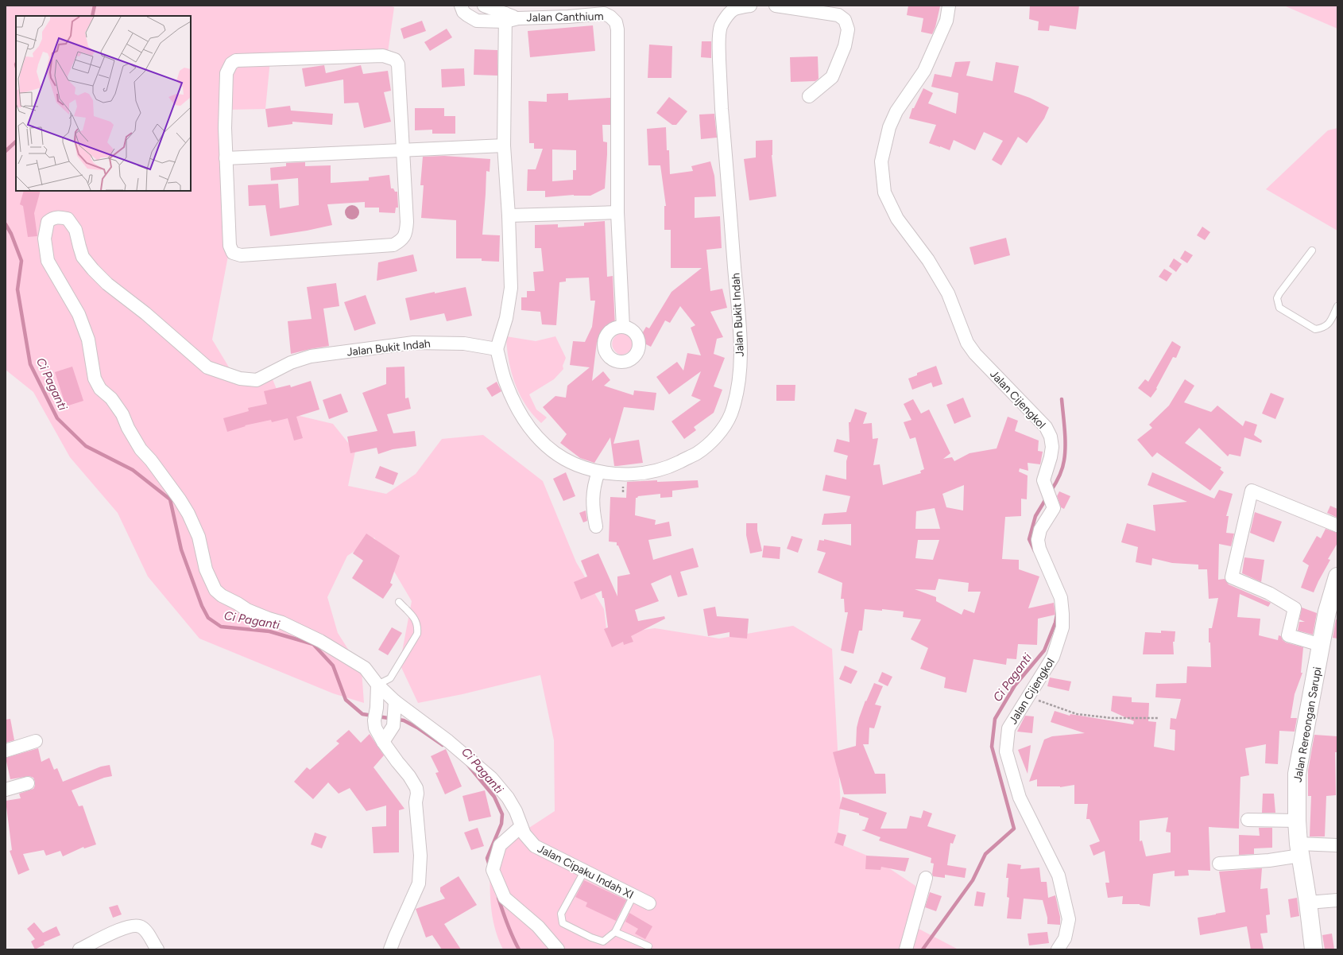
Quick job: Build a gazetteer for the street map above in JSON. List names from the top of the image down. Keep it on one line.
{"streets":{"street":["Jalan Canthium","Jalan Bukit Indah","Jalan Cijengkol","Jalan Rereongan Sarupi","Jalan Cipaku Indah XI"]},"crossings":[["Jalan Bukit Indah","Jalan Cipaku Indah XI"]],"water":["Ci Paganti"]}
